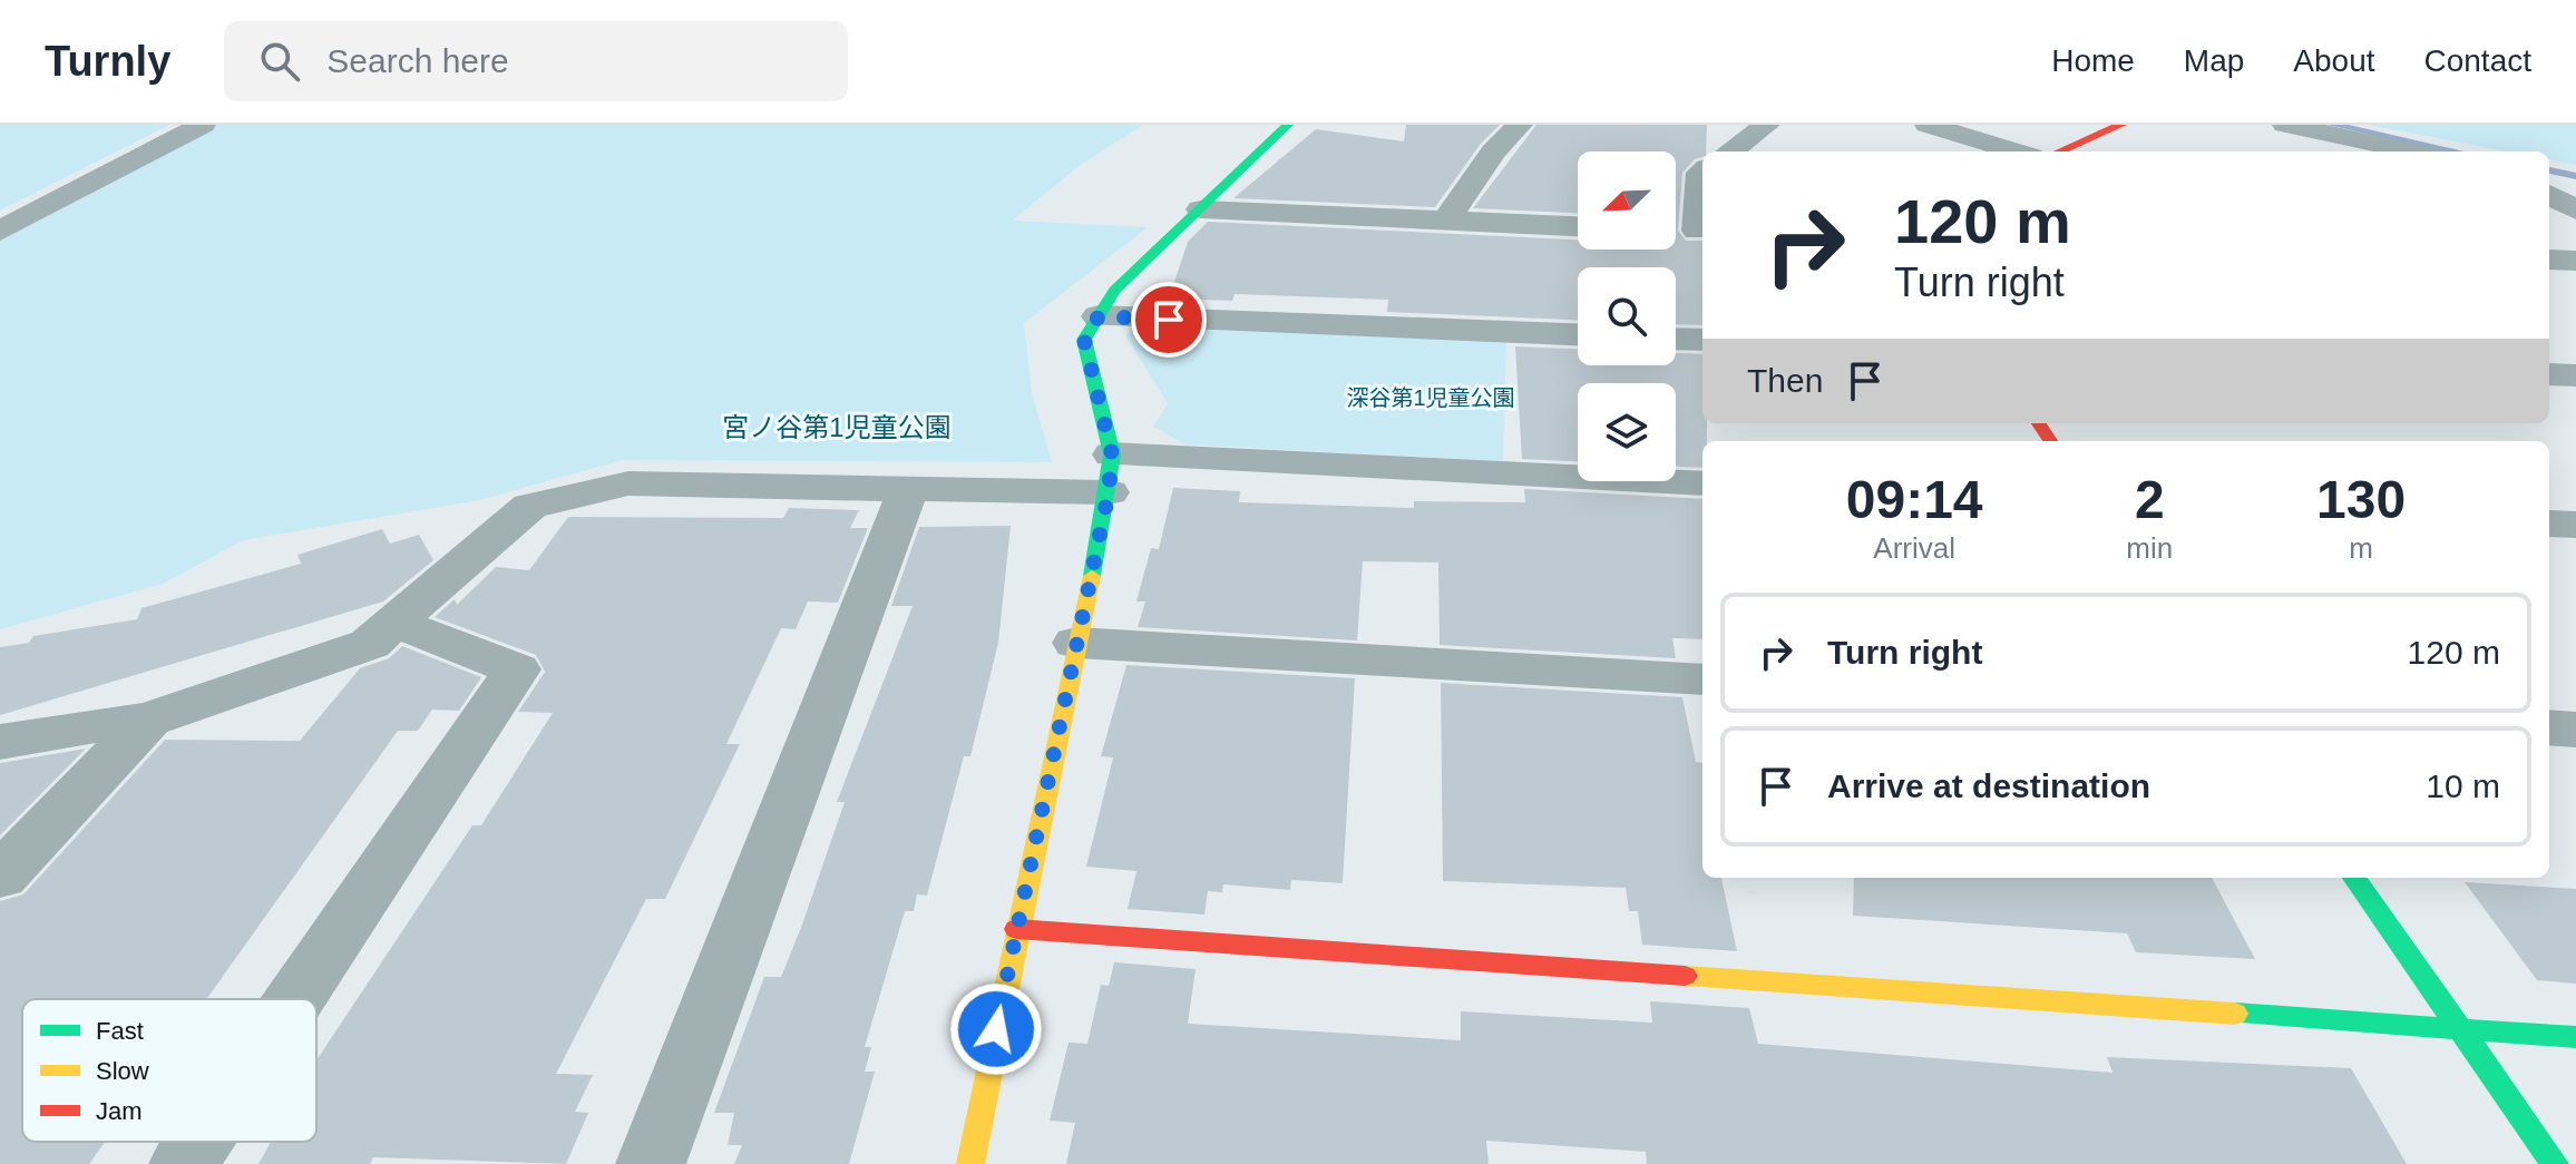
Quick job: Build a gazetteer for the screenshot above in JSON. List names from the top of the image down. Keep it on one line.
{"parks":["深谷第1児童公園","宮ノ谷第1児童公園"],"legend":["Fast","Slow","Jam"],"north":"bottom left","page":{"header":"Turnly","search":"Search here","nav":["Home","Map","About","Contact"],"turn":["120 m","Turn right"],"then":"Then","eta":["09:14","Arrival","2","min","130","m"],"list":[{"name":"Turn right","value":"120 m"},{"name":"Arrive at destination","value":"10 m"}]}}
